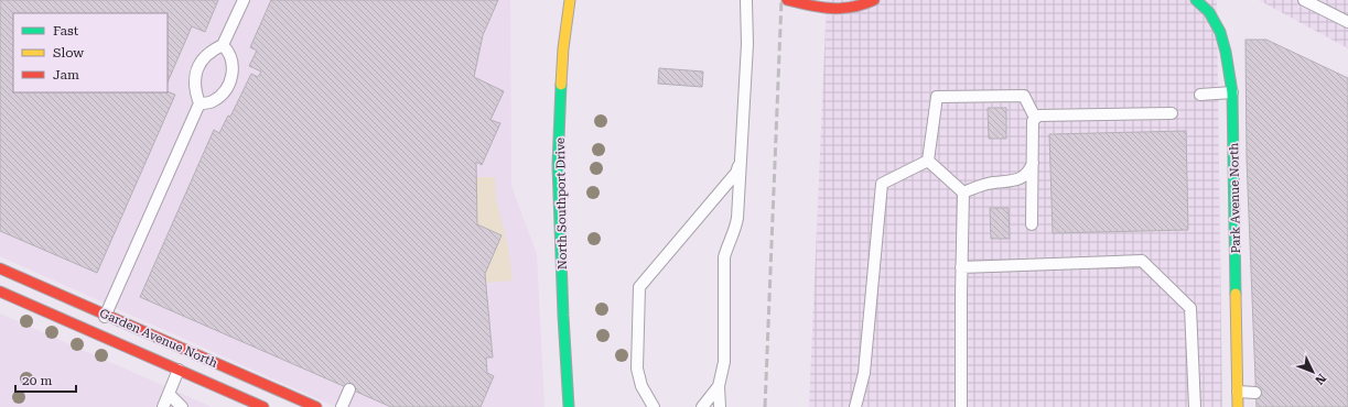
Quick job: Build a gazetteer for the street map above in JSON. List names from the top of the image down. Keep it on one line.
{"streets":{"street":["Park Avenue North","North Southport Drive","Garden Avenue North"]},"legend":["Fast","Slow","Jam"],"scale_bar":"20 m","north":"bottom right"}
